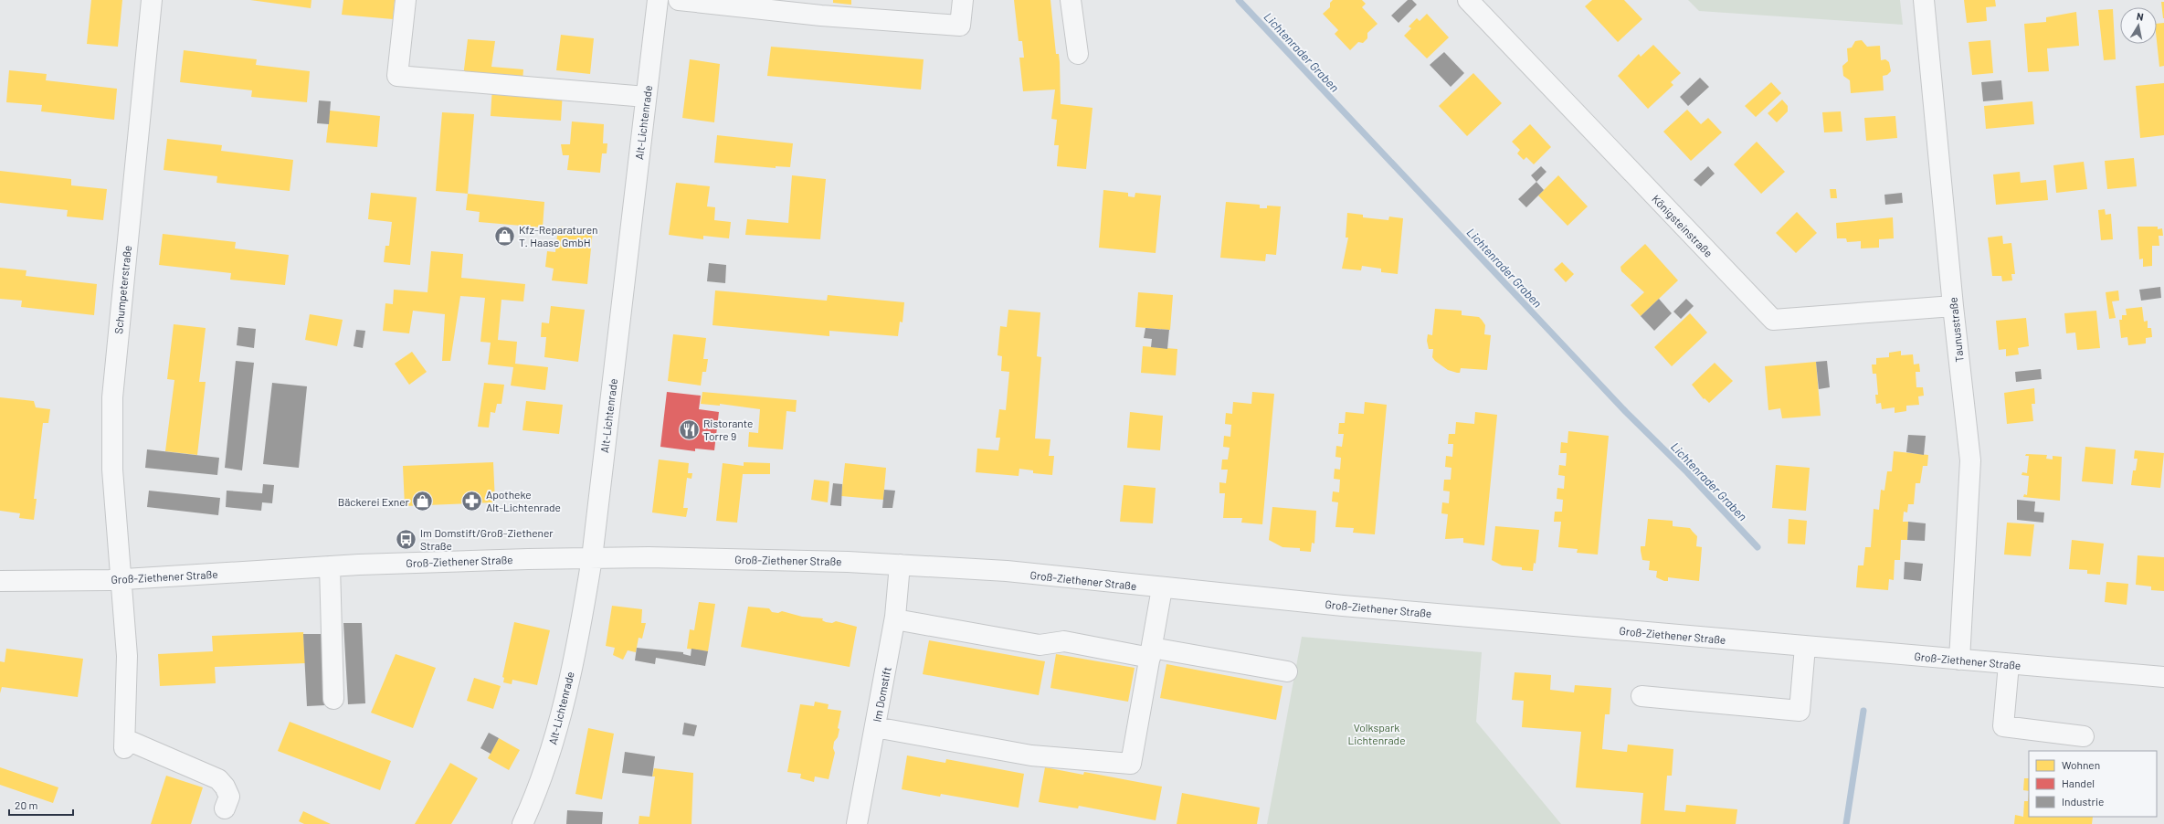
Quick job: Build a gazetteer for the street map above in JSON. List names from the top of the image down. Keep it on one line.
{"streets":{"street":["Alt-Lichtenrade","Königsteinstraße","Schumpeterstraße","Taunusstraße","Groß-Ziethener Straße","Im Domstift"]},"crossings":[["Alt-Lichtenrade","Groß-Ziethener Straße"],["Königsteinstraße","Taunusstraße"],["Schumpeterstraße","Groß-Ziethener Straße"],["Taunusstraße","Groß-Ziethener Straße"],["Groß-Ziethener Straße","Im Domstift"]],"water":["Lichtenrader Graben"],"parks":["Volkspark Lichtenrade"],"places":{"shop":["Kfz-Reparaturen T. Haase GmbH","Bäckerei Exner"],"restaurant":["Ristorante Torre 9"],"pharmacy":["Apotheke Alt-Lichtenrade"],"bus stop":["Im Domstift/Groß-Ziethener Straße"]},"legend":["Wohnen","Handel","Industrie"],"scale_bar":"20 m","north":"top"}
